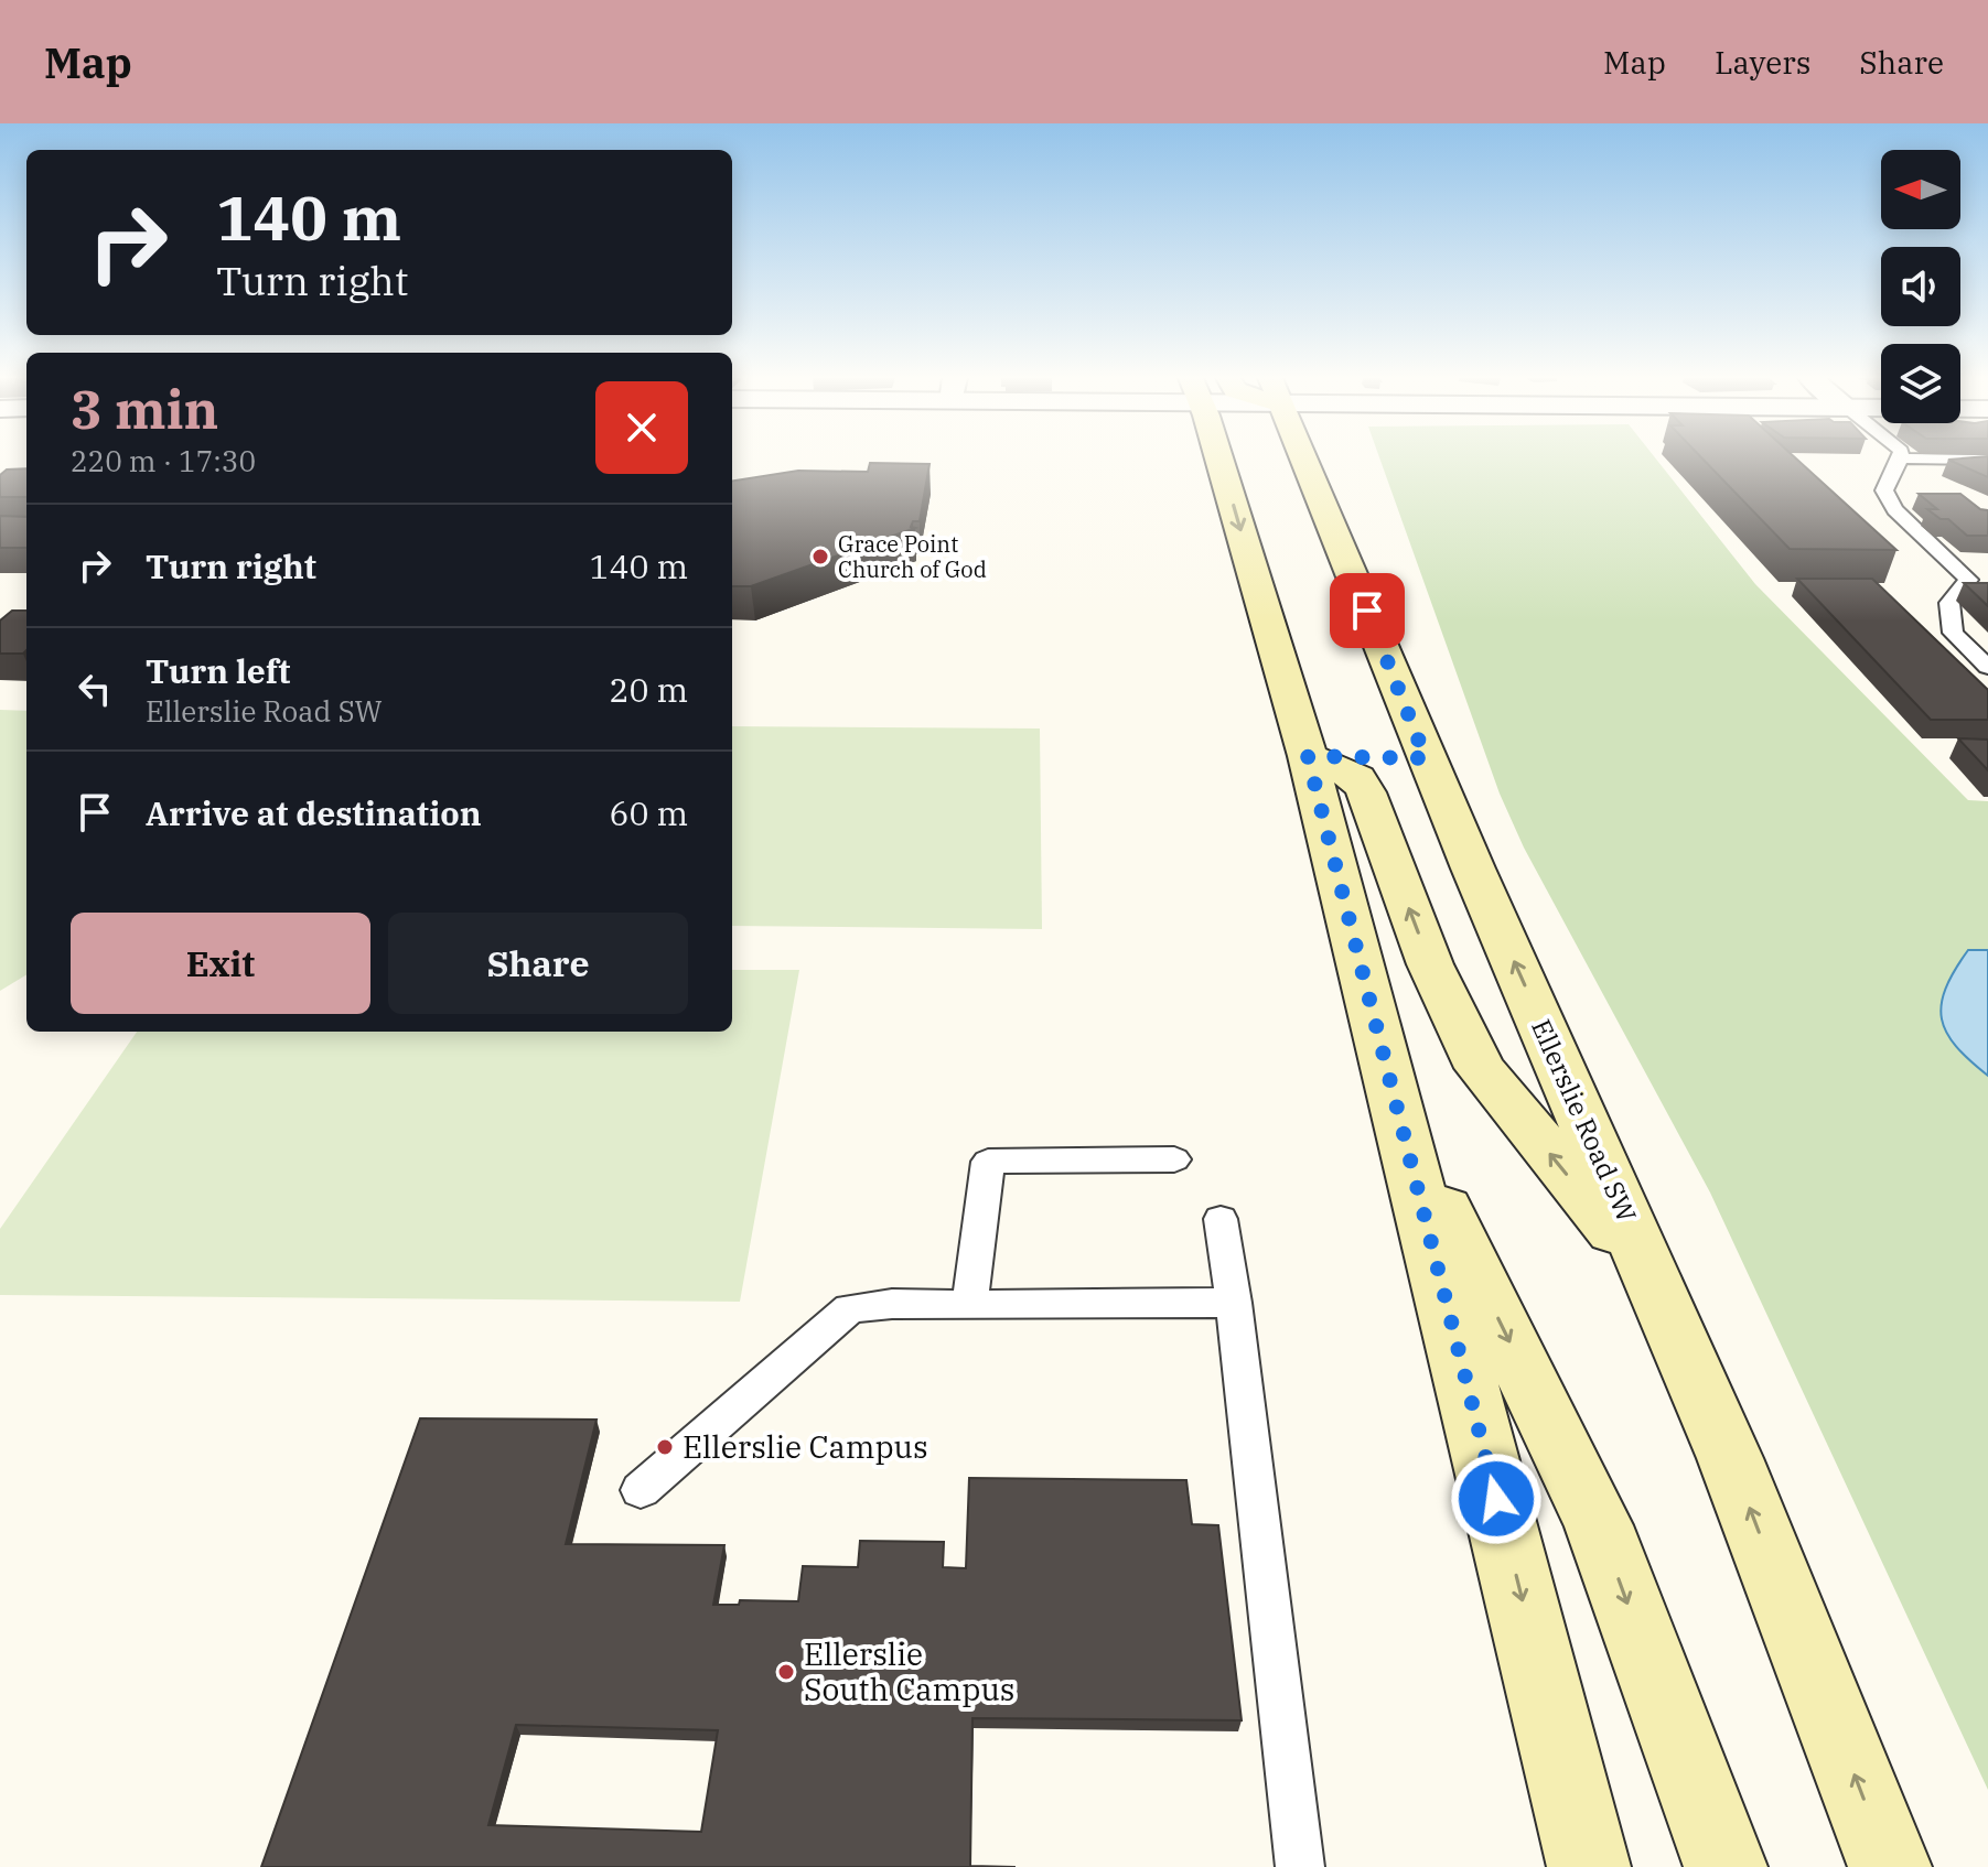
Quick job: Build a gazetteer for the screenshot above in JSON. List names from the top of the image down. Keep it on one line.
{"streets":{"main road":["Ellerslie Road SW"]},"places":["Grace Point Church of God","Ellerslie Campus","Ellerslie South Campus"],"north":"left","page":{"header":"Map","nav":["Map","Layers","Share"],"turn":["140 m","Turn right"],"heading":["3 min","220 m · 17:30"],"list":[{"name":"Turn right","value":"140 m"},{"name":"Turn left","note":"Ellerslie Road SW","value":"20 m"},{"name":"Arrive at destination","value":"60 m"}],"buttons":["Exit","Share"]}}
